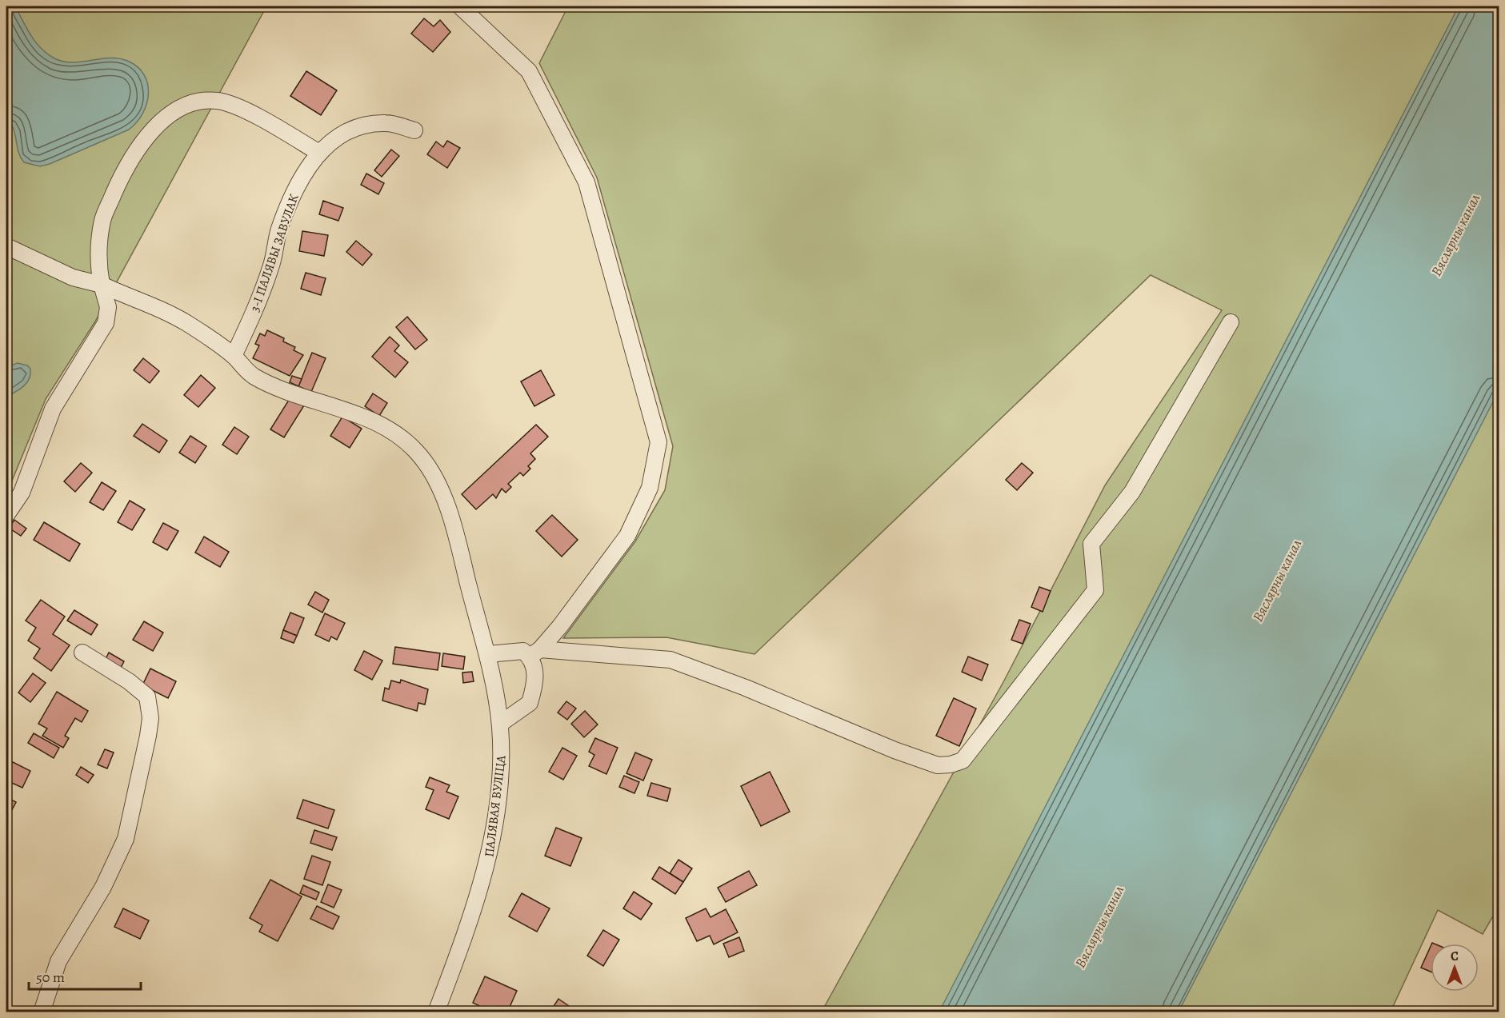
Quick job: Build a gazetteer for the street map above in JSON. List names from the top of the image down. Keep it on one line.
{"streets":{"street":["3-І ПАЛЯВЫ ЗАВУЛАК","ПАЛЯВАЯ ВУЛІЦА"]},"crossings":[["3-І ПАЛЯВЫ ЗАВУЛАК","ПАЛЯВАЯ ВУЛІЦА"]],"water":["Вяслярны канал"],"scale_bar":"50 m","north":"top"}
